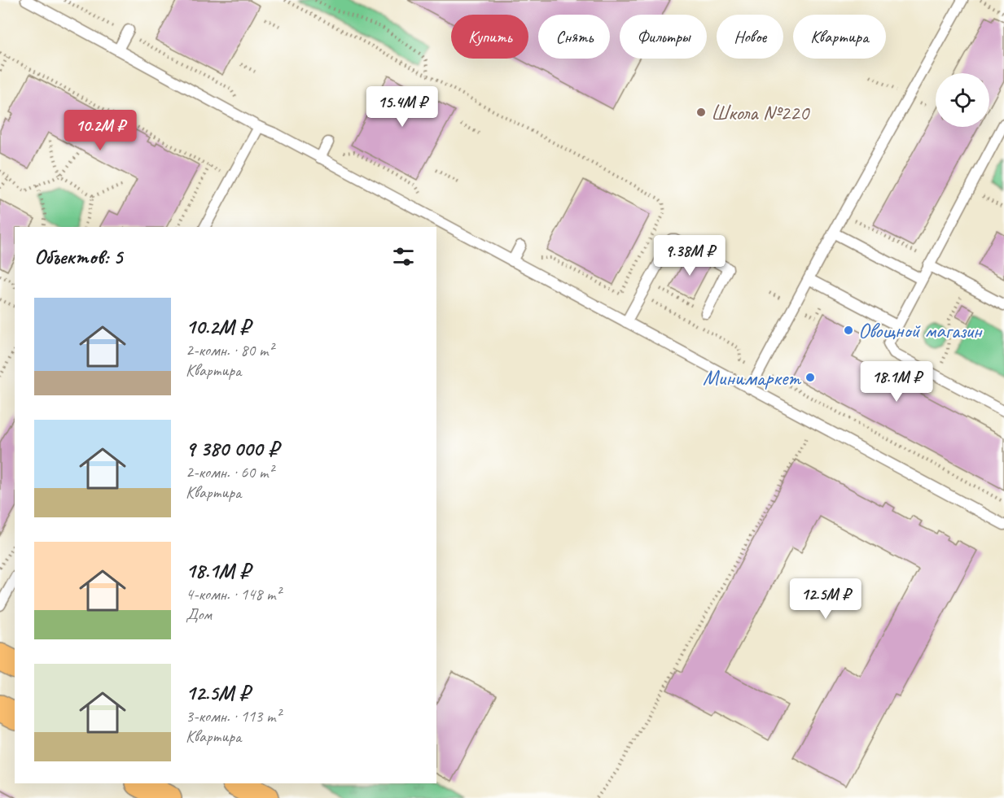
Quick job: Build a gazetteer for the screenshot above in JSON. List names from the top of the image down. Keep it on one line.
{"places":["Школа №220","Овощной магазин","Минимаркет"],"page":{"chip":["Купить","Снять","Фильтры","Новое","Квартира"],"price":["15.4M ₽","10.2M ₽","9.38M ₽","18.1M ₽","12.5M ₽"],"heading":"Объектов: 5","list":[{"name":"10.2M ₽","note":"2-комн. · 80 m² · Квартира"},{"name":"9 380 000 ₽","note":"2-комн. · 60 m² · Квартира"},{"name":"18.1M ₽","note":"4-комн. · 148 m² · Дом"},{"name":"12.5M ₽","note":"3-комн. · 113 m² · Квартира"}]}}
